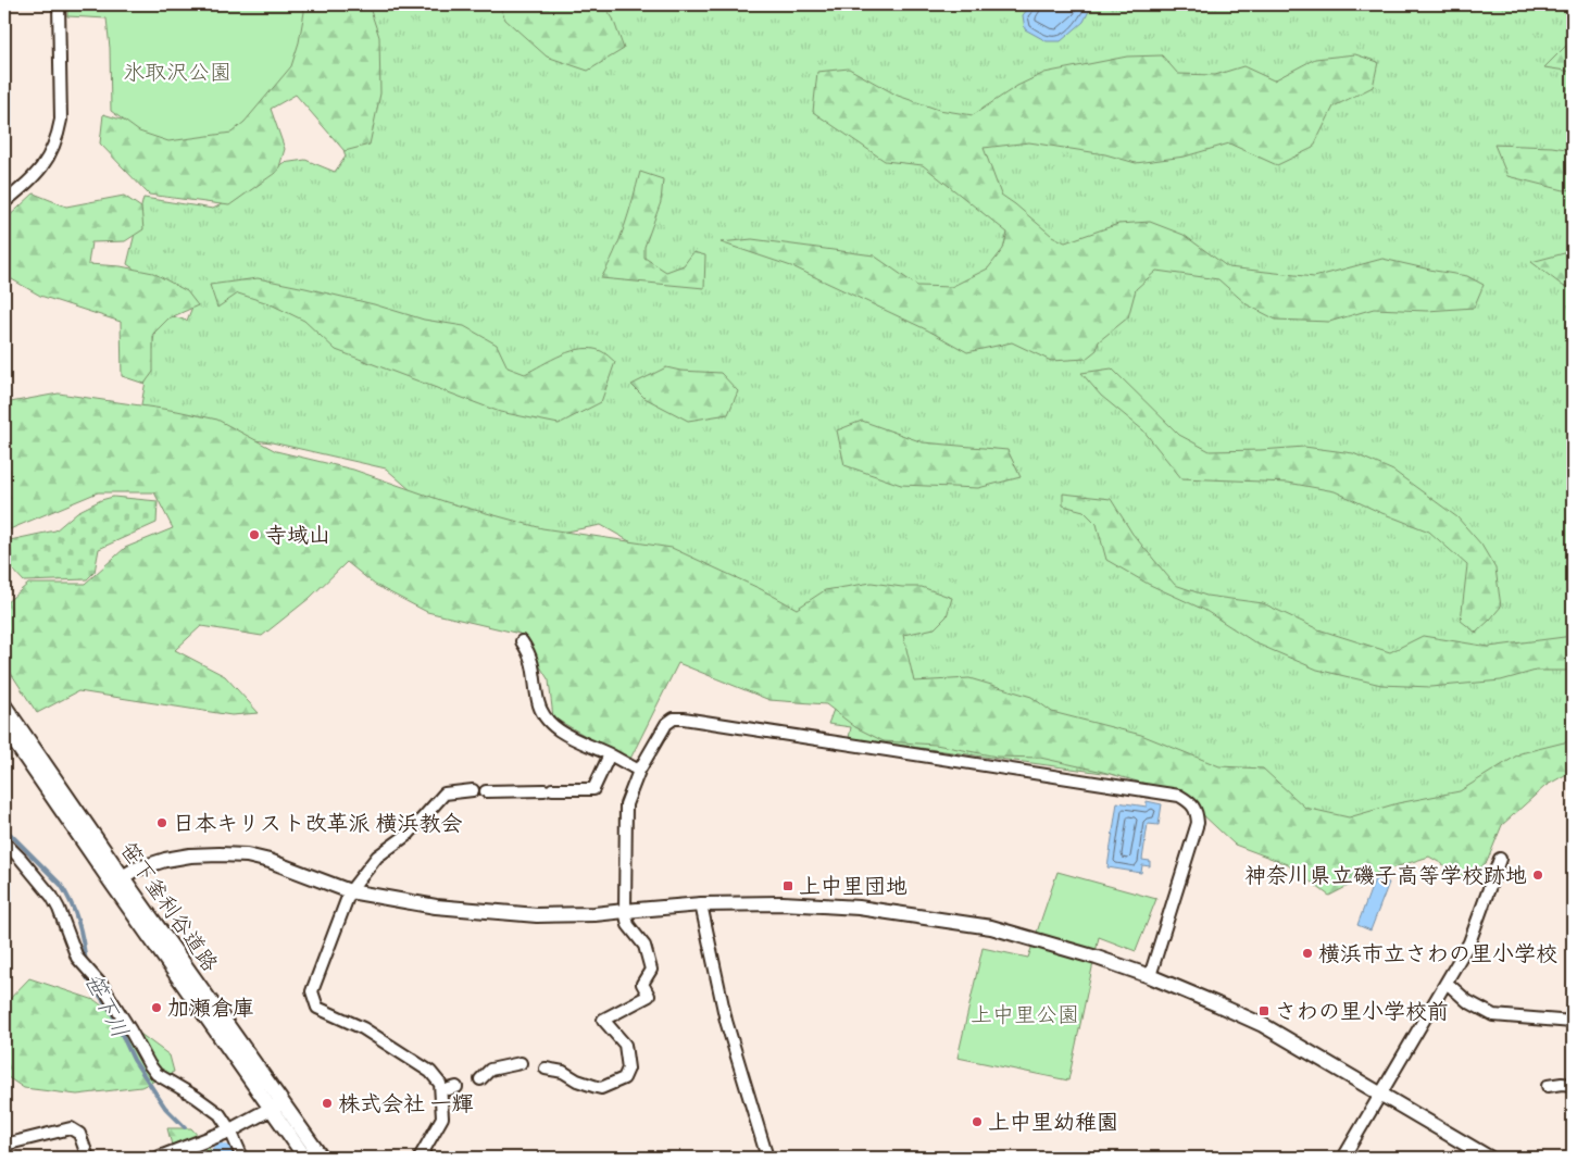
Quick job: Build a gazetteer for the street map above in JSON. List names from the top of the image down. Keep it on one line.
{"streets":{"street":["笹下釜利谷道路"]},"water":["笹下川"],"parks":["氷取沢公園","上中里公園"],"places":{"other":["寺域山","日本キリスト改革派 横浜教会","神奈川県立磯子高等学校跡地","横浜市立さわの里小学校","加瀬倉庫","株式会社 一輝","上中里幼稚園"],"transit":["上中里団地","さわの里小学校前"]}}
